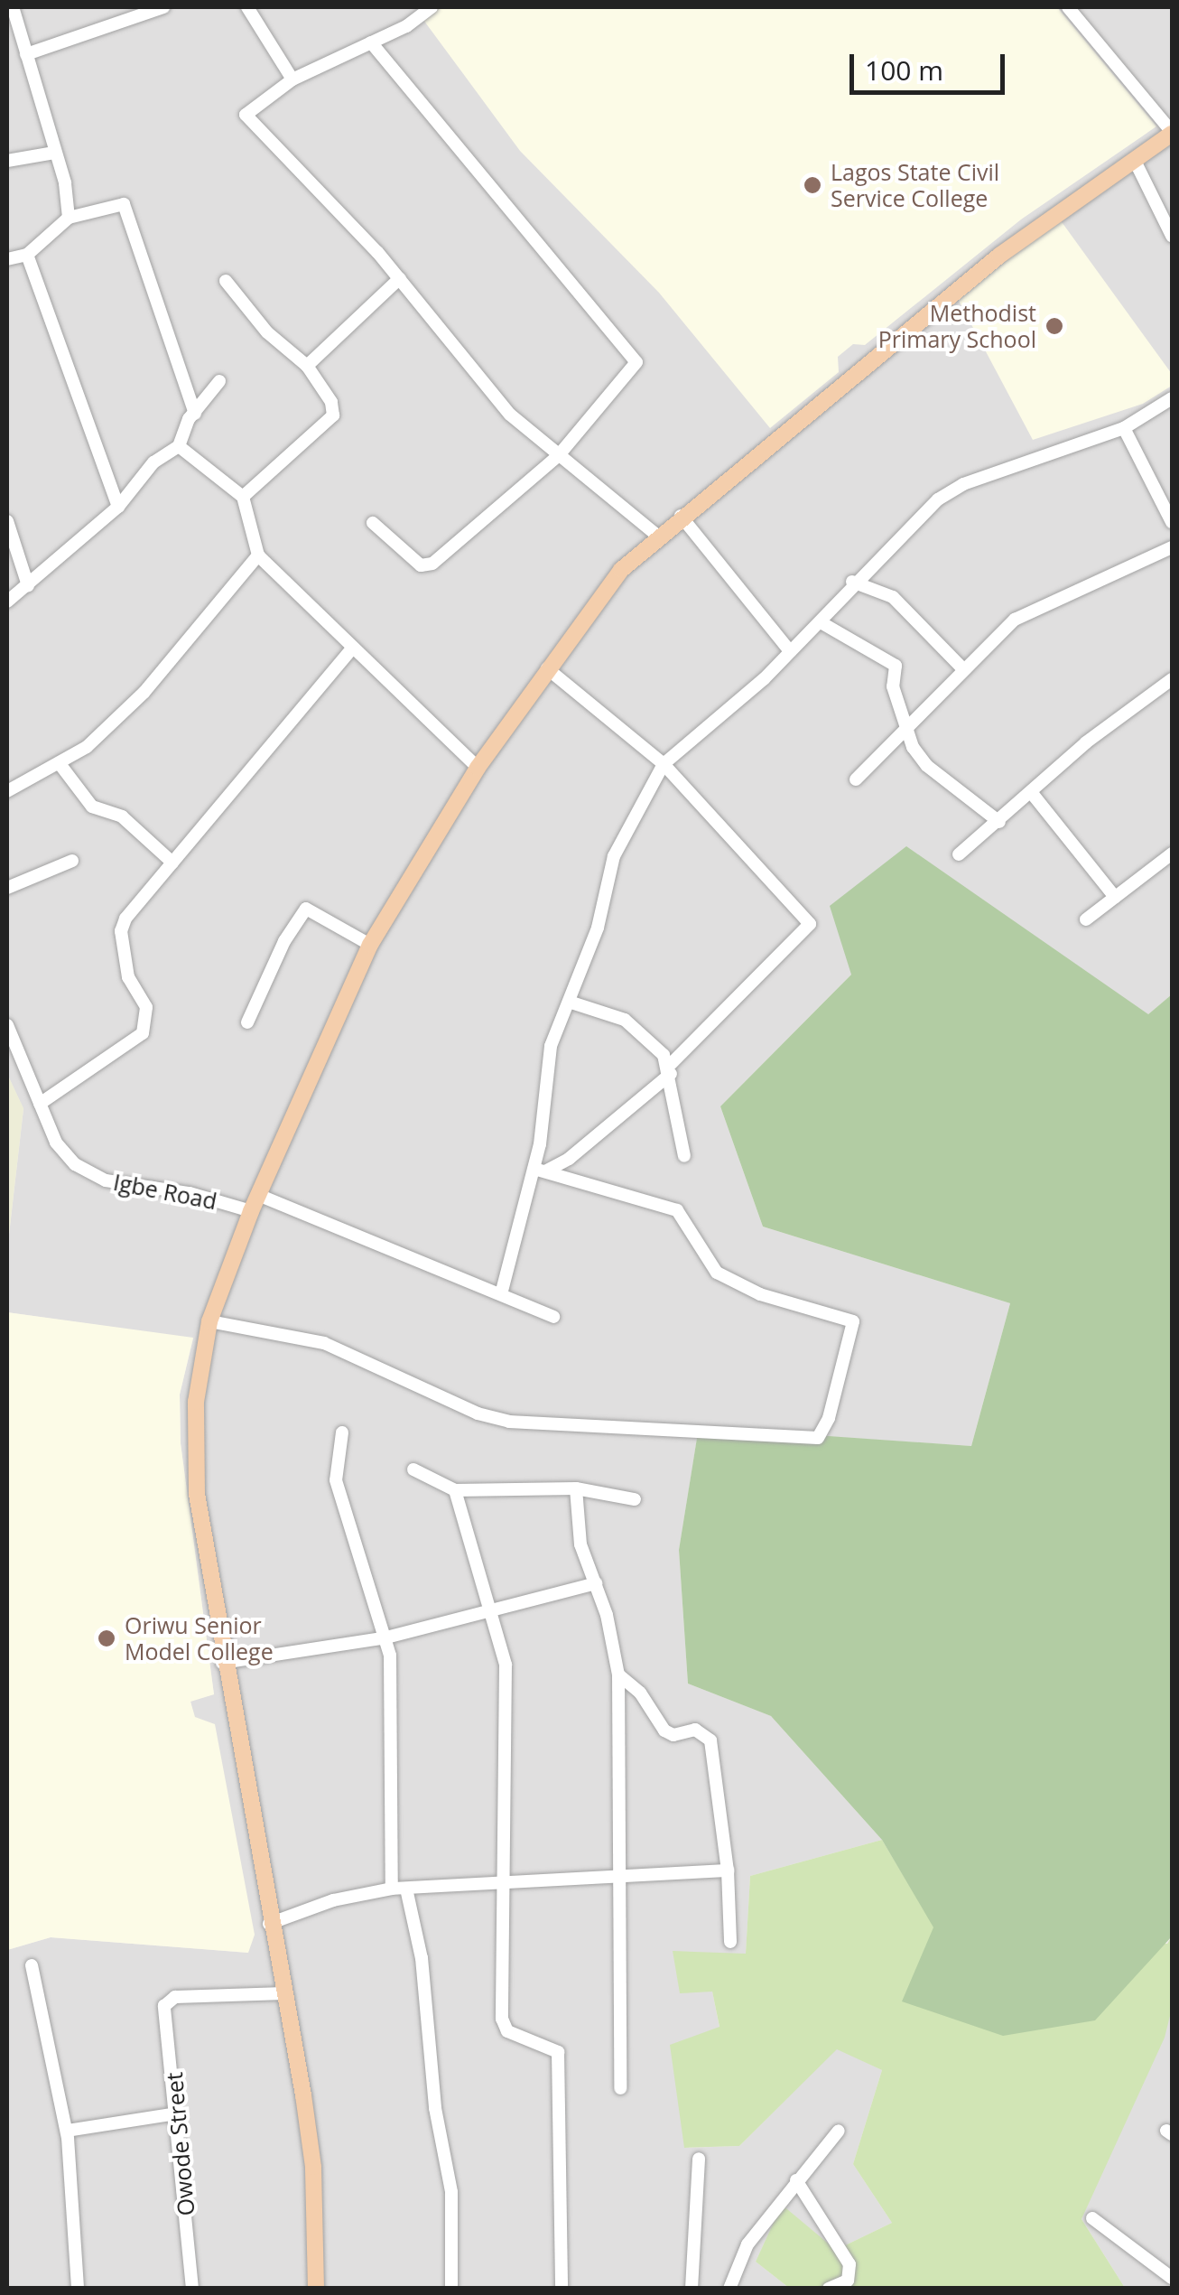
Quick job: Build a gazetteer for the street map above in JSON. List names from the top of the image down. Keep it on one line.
{"streets":{"street":["Igbe Road","Owode Street"]},"places":["Lagos State Civil Service College","Methodist Primary School","Oriwu Senior Model College"],"scale_bar":"100 m"}
